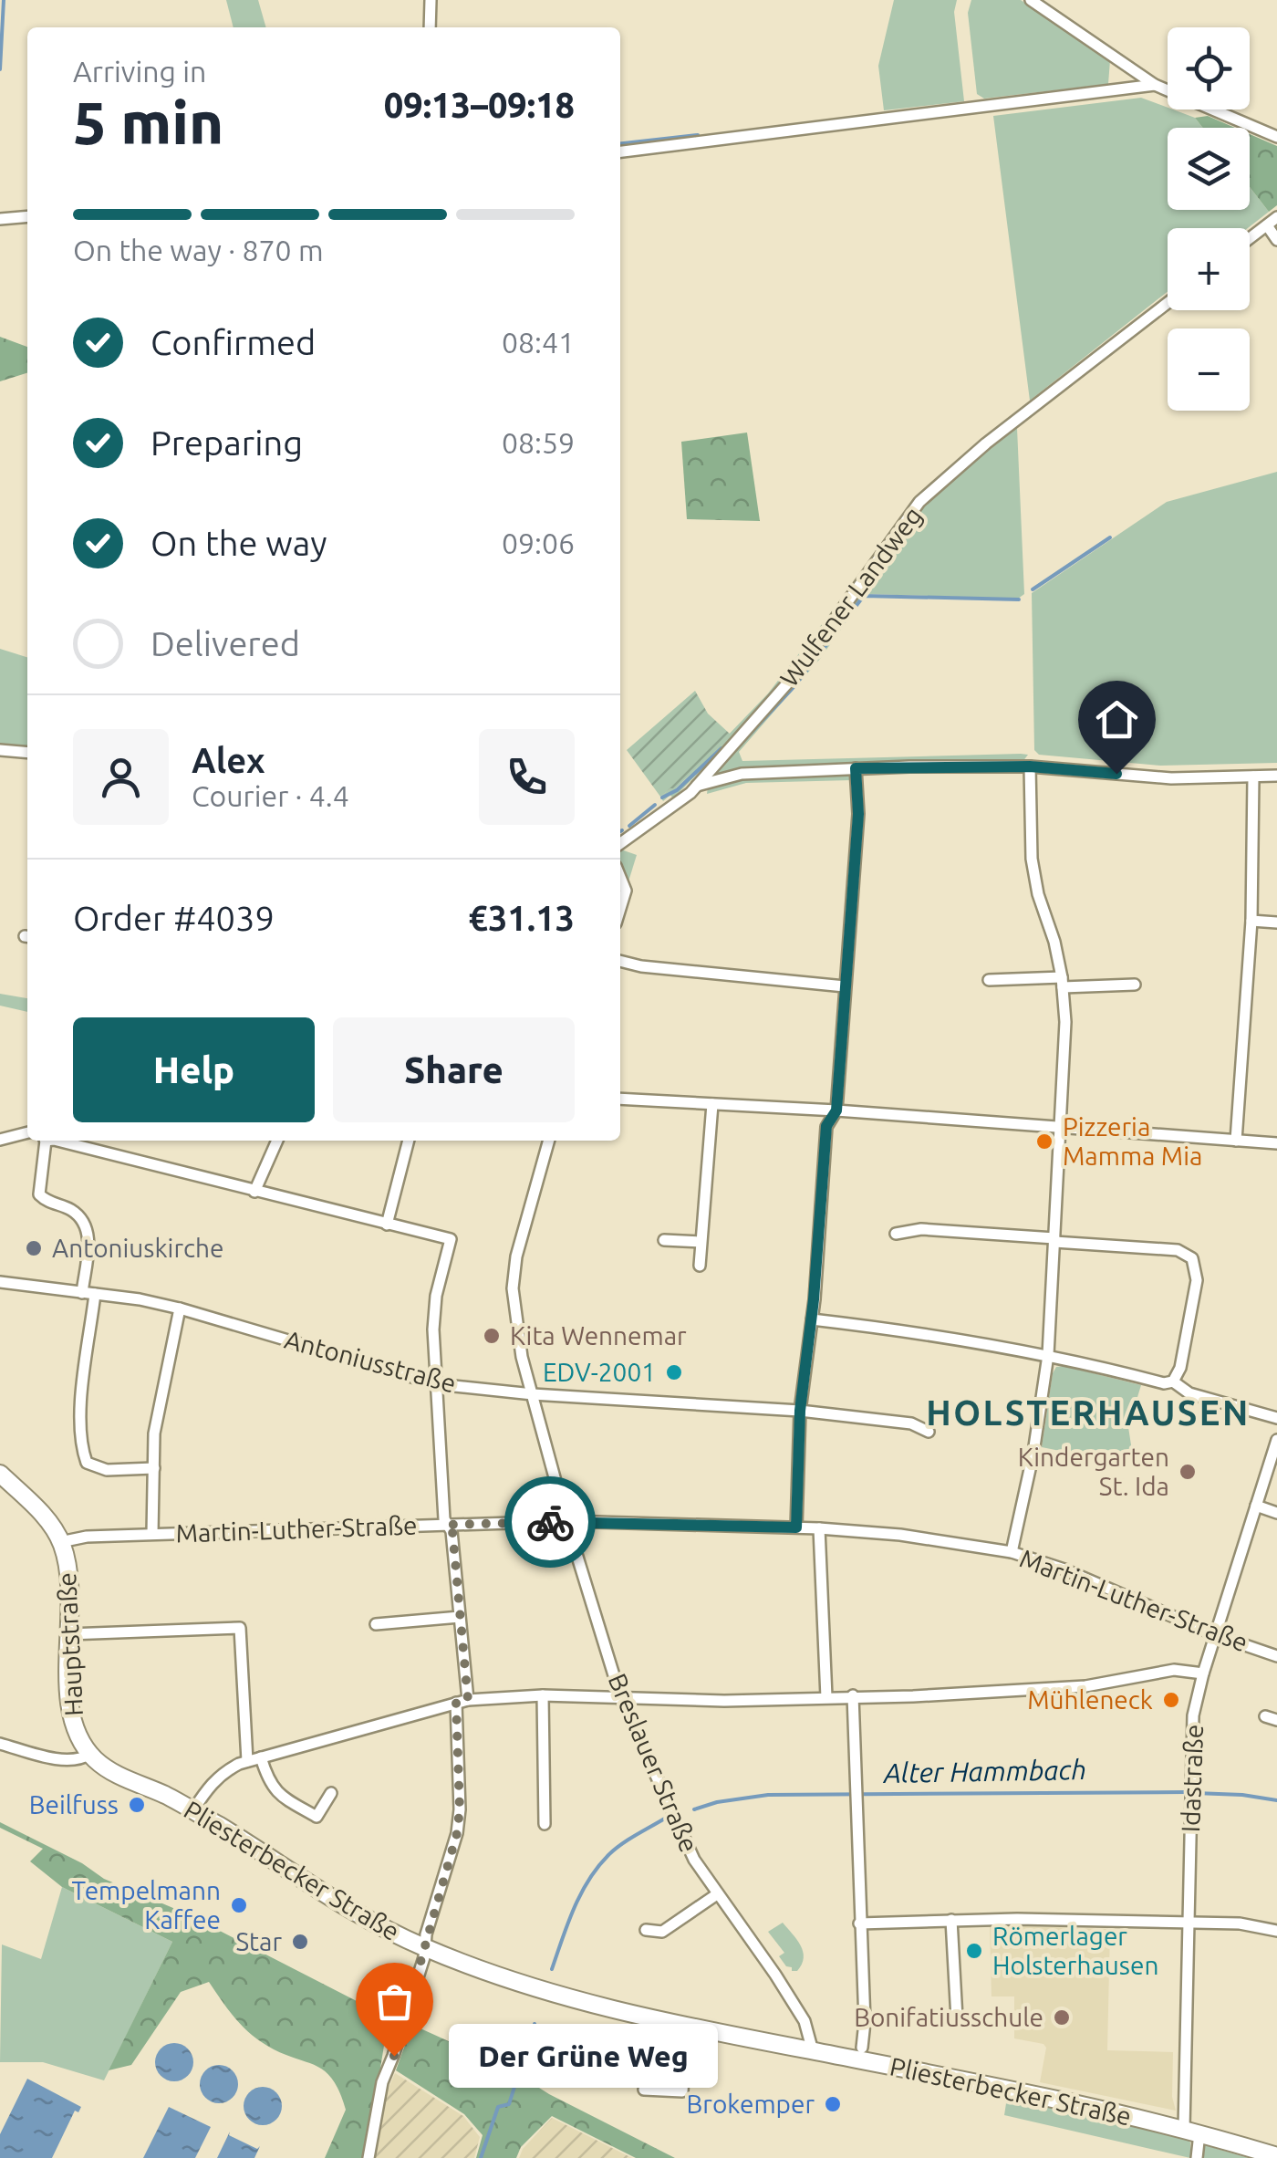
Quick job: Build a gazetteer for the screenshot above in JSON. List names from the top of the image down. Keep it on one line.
{"streets":{"main road":["Hauptstraße","Pliesterbecker Straße"],"street":["Wulfener Landweg","Antoniusstraße","Martin-Luther-Straße","Breslauer Straße","Idastraße"]},"crossings":[["Antoniusstraße","Breslauer Straße"],["Martin-Luther-Straße","Hauptstraße"],["Martin-Luther-Straße","Breslauer Straße"],["Martin-Luther-Straße","Idastraße"],["Hauptstraße","Pliesterbecker Straße"],["Breslauer Straße","Pliesterbecker Straße"],["Idastraße","Pliesterbecker Straße"]],"districts":["HOLSTERHAUSEN"],"water":["Alter Hammbach"],"places":["Pizzeria Mamma Mia","Antoniuskirche","Kita Wennemar","EDV-2001","Kindergarten St. Ida","Mühleneck","Beilfuss","Tempelmann Kaffee","Star","Römerlager Holsterhausen","Bonifatiusschule","Der Grüne Weg","Brokemper"],"page":{"map_buttons":["+","−"],"heading":["5 min","Arriving in","09:13–09:18"],"panel":["Alex","Courier · 4.4","Order #4039","€31.13"],"bar":"On the way · 870 m","list":[["Confirmed","08:41"],["Preparing","08:59"],["On the way","09:06"],"Delivered"],"buttons":["Help","Share"],"bubble":"Der Grüne Weg"}}
